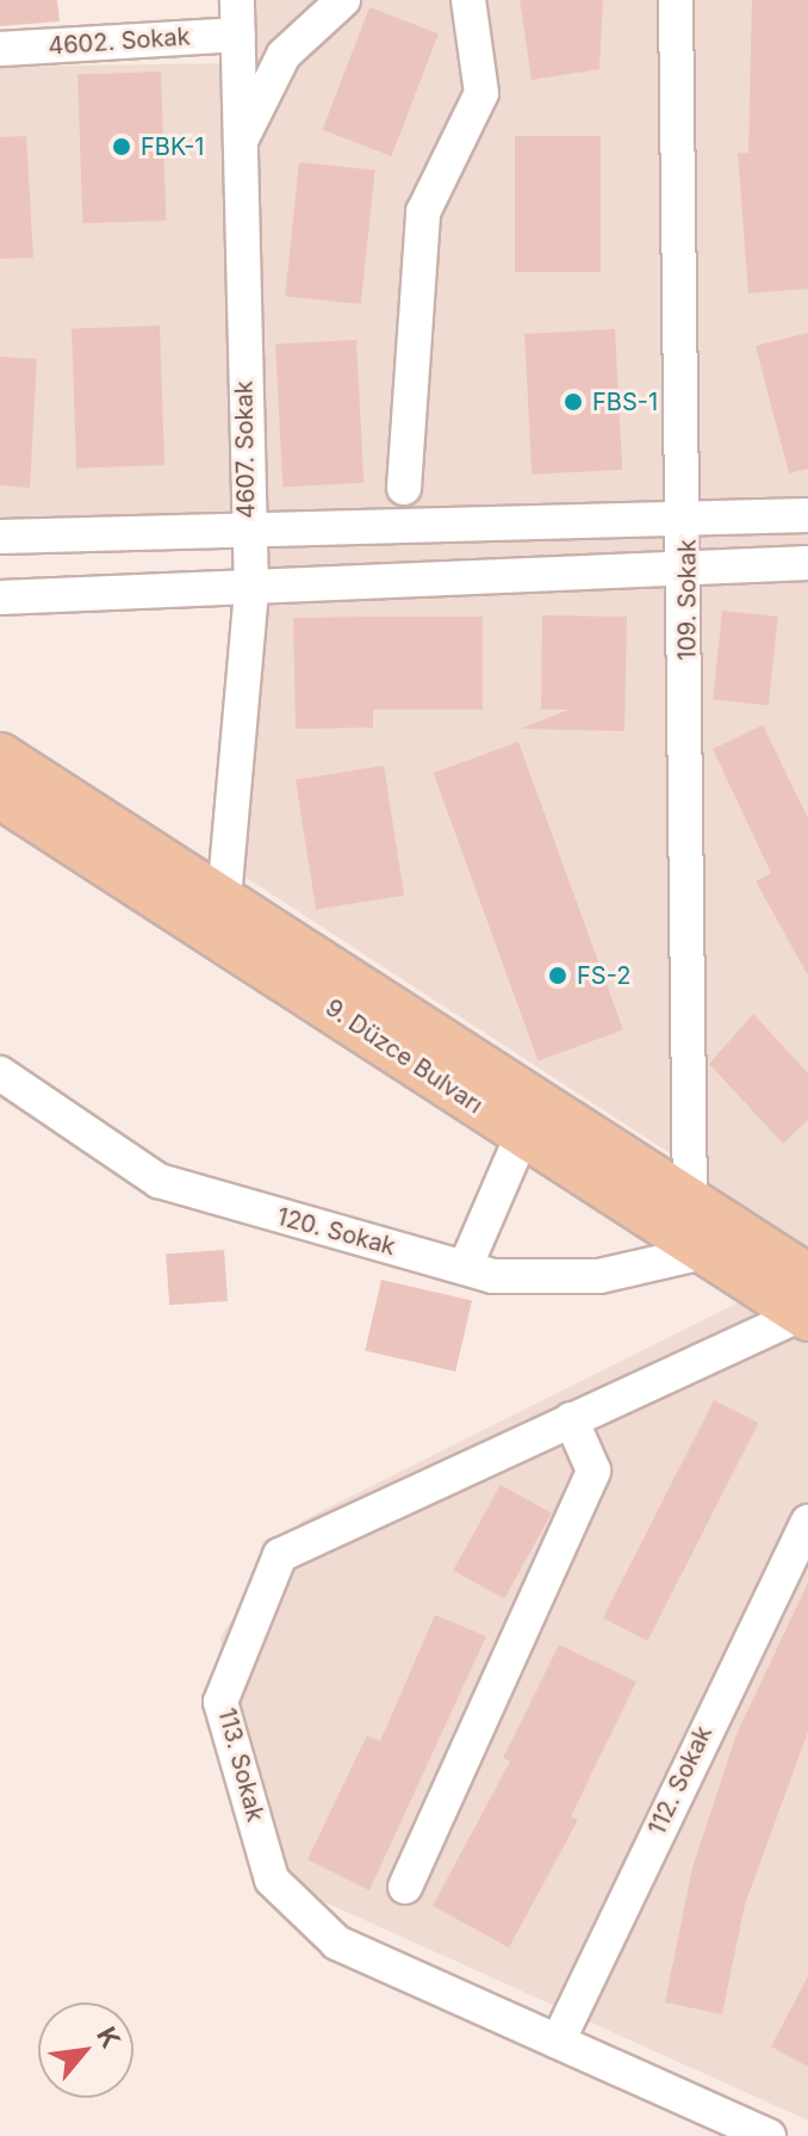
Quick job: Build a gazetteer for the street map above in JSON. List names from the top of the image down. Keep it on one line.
{"streets":{"main road":["9. Düzce Bulvarı"],"street":["4602. Sokak","4607. Sokak","109. Sokak","120. Sokak","113. Sokak","112. Sokak"]},"crossings":[["4602. Sokak","4607. Sokak"],["4607. Sokak","9. Düzce Bulvarı"],["109. Sokak","9. Düzce Bulvarı"],["9. Düzce Bulvarı","120. Sokak"],["9. Düzce Bulvarı","113. Sokak"],["113. Sokak","112. Sokak"]],"places":["FBK-1","FBS-1","FS-2"],"north":"top right"}
